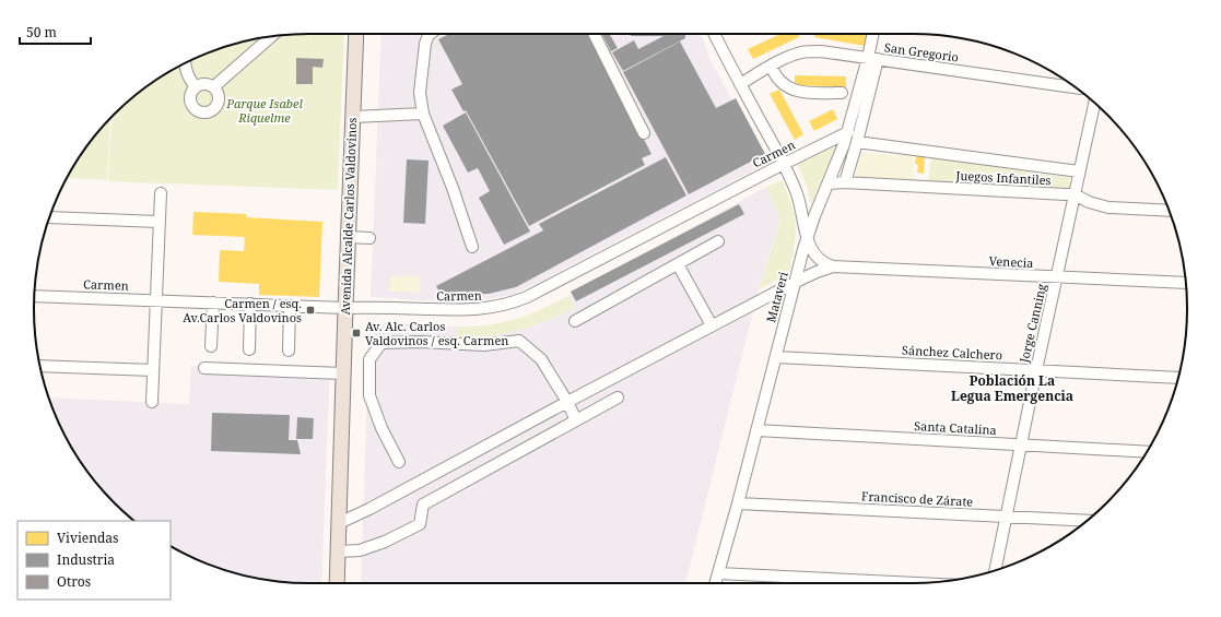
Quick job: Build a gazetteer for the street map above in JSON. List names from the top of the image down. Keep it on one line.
{"streets":{"main road":["Avenida Alcalde Carlos Valdovinos"],"street":["San Gregorio","Carmen","Juegos Infantiles","Venecia","Mataveri","Jorge Canning","Sánchez Calchero","Santa Catalina","Francisco de Zárate"]},"crossings":[["San Gregorio","Mataveri"],["Carmen","Avenida Alcalde Carlos Valdovinos"],["Carmen","Mataveri"],["Juegos Infantiles","Jorge Canning"],["Avenida Alcalde Carlos Valdovinos","Venecia"],["Venecia","Mataveri"],["Venecia","Jorge Canning"],["Mataveri","Sánchez Calchero"],["Mataveri","Santa Catalina"],["Mataveri","Francisco de Zárate"],["Jorge Canning","Sánchez Calchero"],["Jorge Canning","Santa Catalina"],["Jorge Canning","Francisco de Zárate"]],"districts":["Población La Legua Emergencia"],"parks":["Parque Isabel Riquelme"],"places":{"transit":["Carmen / esq. Av.Carlos Valdovinos","Av. Alc. Carlos Valdovinos / esq. Carmen"]},"legend":["Viviendas","Industria","Otros"],"scale_bar":"50 m"}
